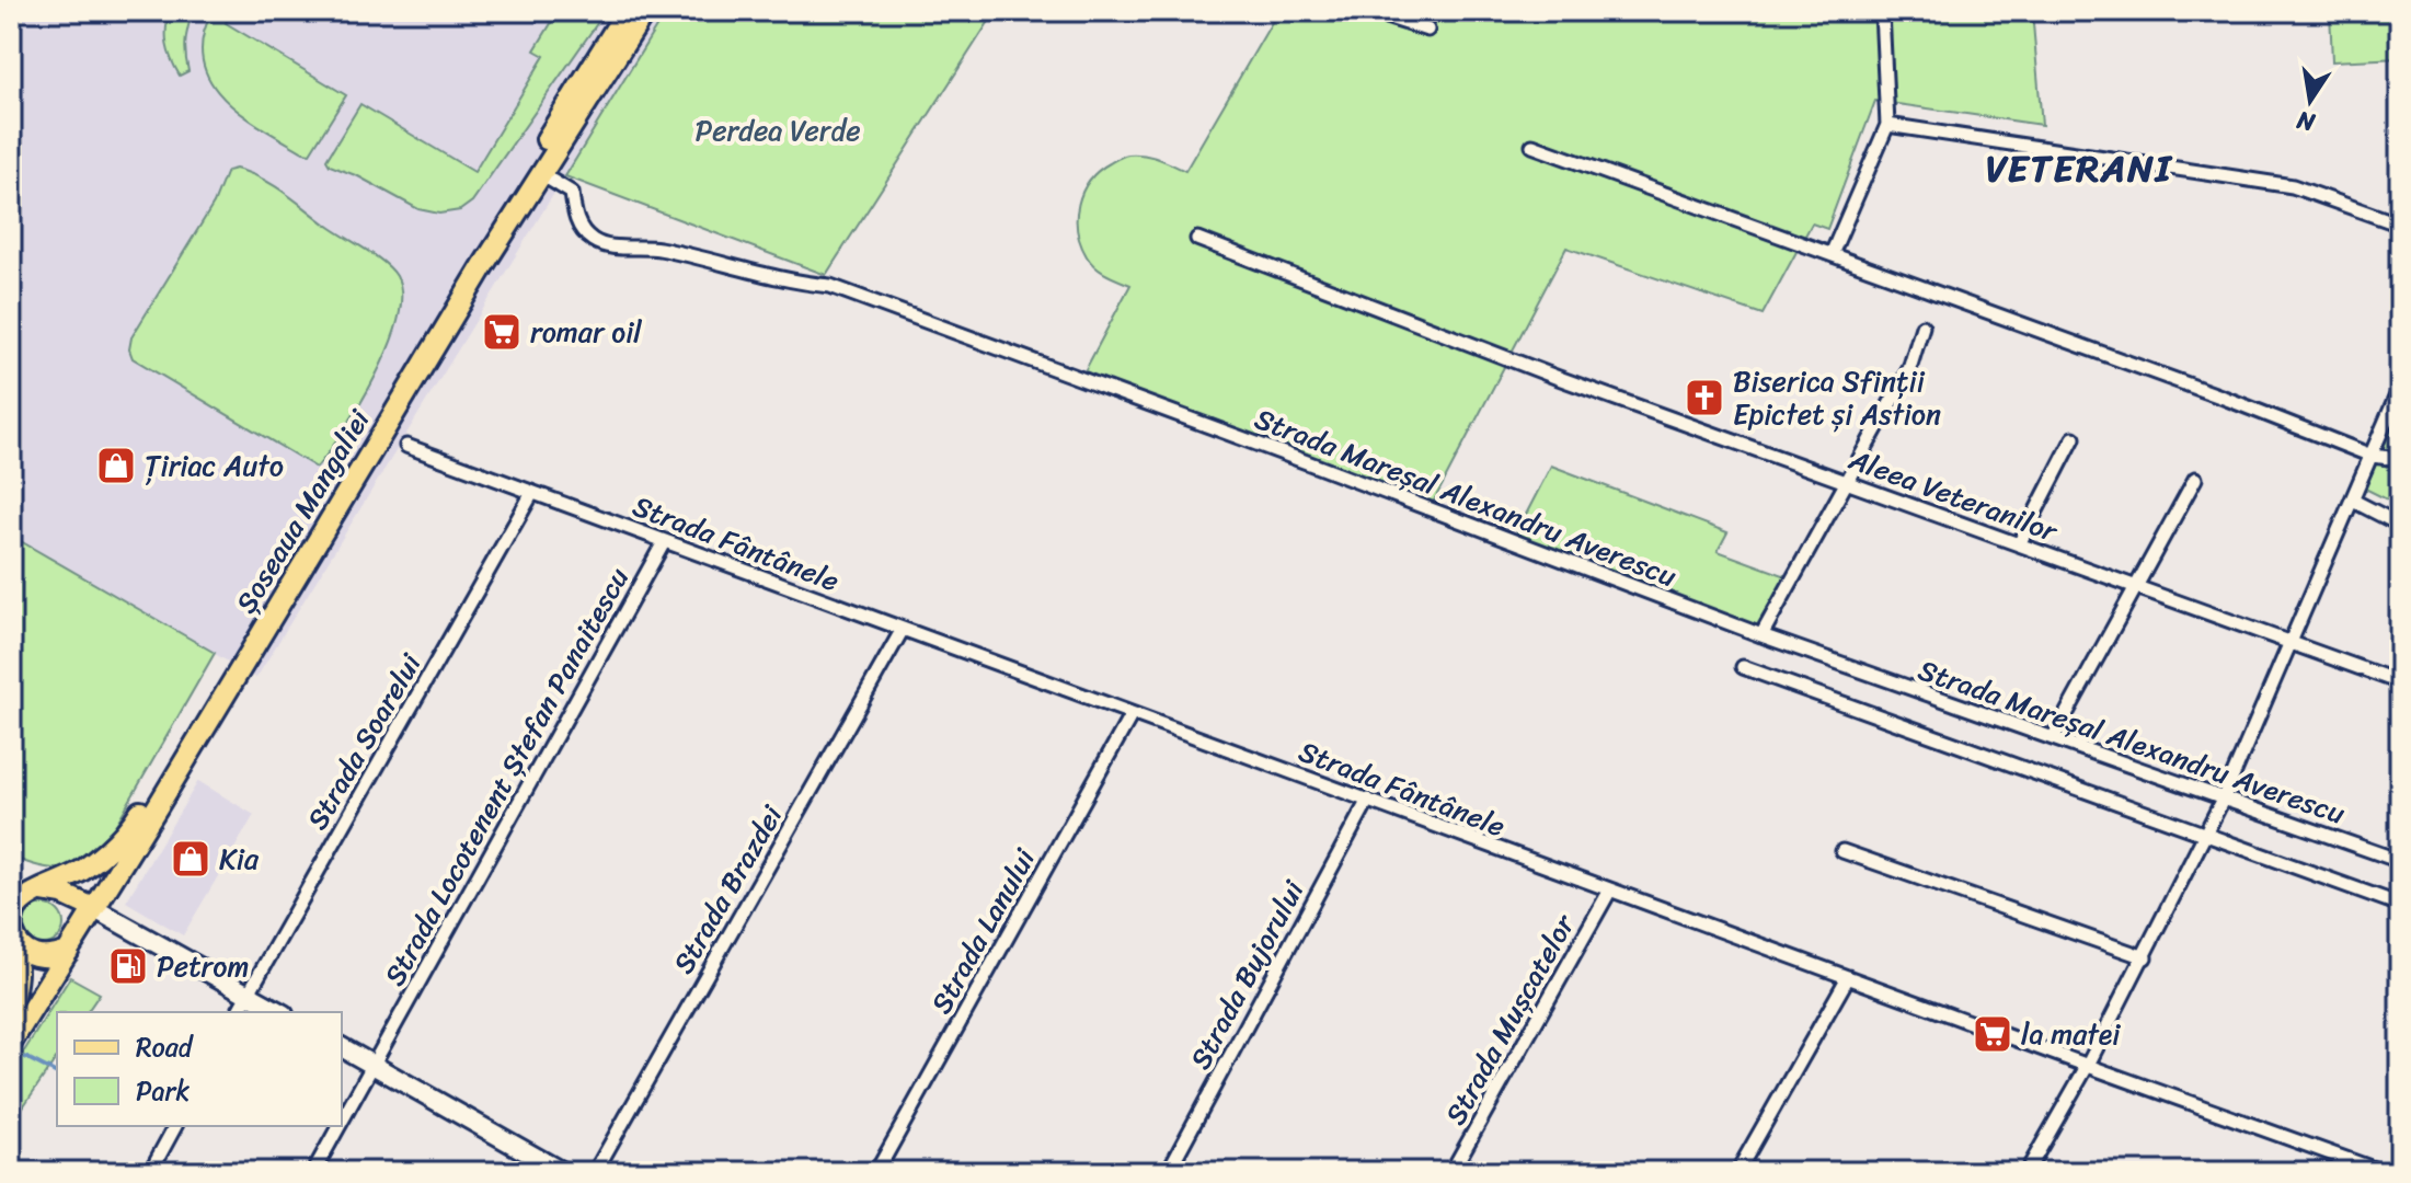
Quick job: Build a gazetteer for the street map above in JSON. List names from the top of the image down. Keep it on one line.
{"streets":{"main road":["Șoseaua Mangaliei"],"street":["Aleea Veteranilor","Strada Mareșal Alexandru Averescu","Strada Fântânele","Strada Soarelui","Strada Locotenent Ștefan Panaitescu","Strada Brazdei","Strada Lanului","Strada Bujorului","Strada Mușcatelor"]},"crossings":[["Strada Mareșal Alexandru Averescu","Șoseaua Mangaliei"],["Strada Fântânele","Strada Soarelui"],["Strada Fântânele","Strada Locotenent Ștefan Panaitescu"],["Strada Fântânele","Strada Brazdei"],["Strada Fântânele","Strada Lanului"],["Strada Fântânele","Strada Bujorului"],["Strada Fântânele","Strada Mușcatelor"]],"districts":["VETERANI"],"parks":["Perdea Verde"],"places":{"supermarket":["romar oil","la matei"],"church":["Biserica Sfinții Epictet și Astion"],"shop":["Țiriac Auto","Kia"],"fuel station":["Petrom"]},"legend":["Road","Park"],"north":"bottom"}
